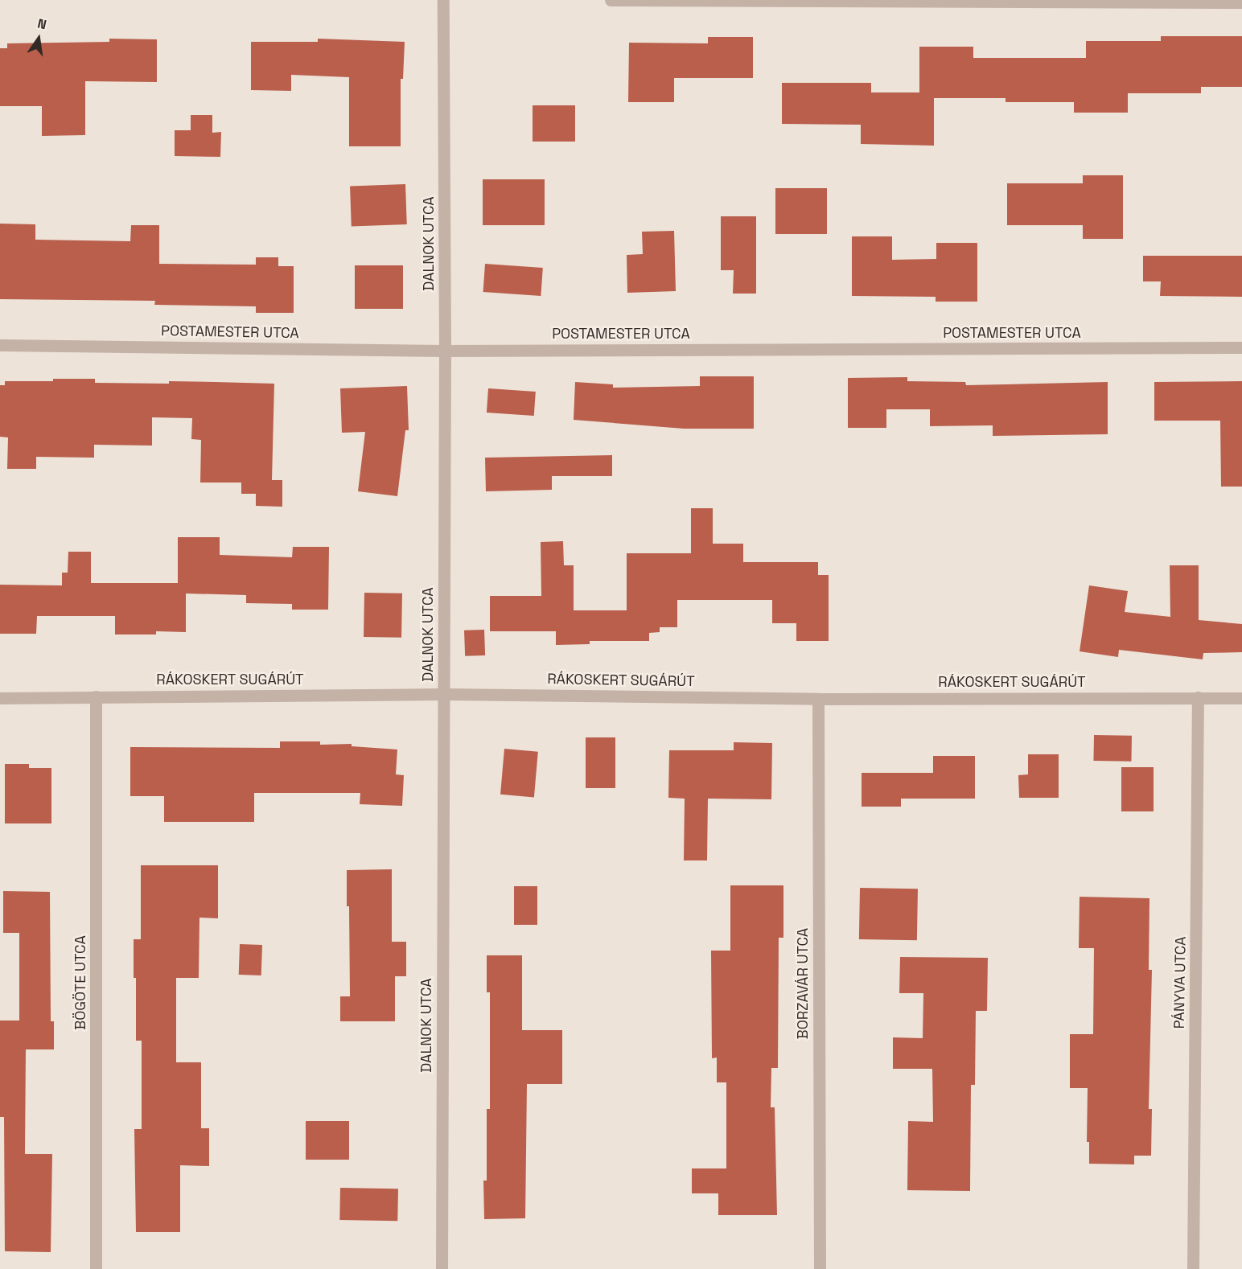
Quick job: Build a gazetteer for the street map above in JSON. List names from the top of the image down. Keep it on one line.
{"streets":{"street":["DALNOK UTCA","POSTAMESTER UTCA","RÁKOSKERT SUGÁRÚT","BÖGÖTE UTCA","PÁNYVA UTCA","BORZAVÁR UTCA"]},"crossings":[["DALNOK UTCA","POSTAMESTER UTCA"],["DALNOK UTCA","RÁKOSKERT SUGÁRÚT"],["RÁKOSKERT SUGÁRÚT","BÖGÖTE UTCA"],["RÁKOSKERT SUGÁRÚT","PÁNYVA UTCA"],["RÁKOSKERT SUGÁRÚT","BORZAVÁR UTCA"]],"north":"top"}
